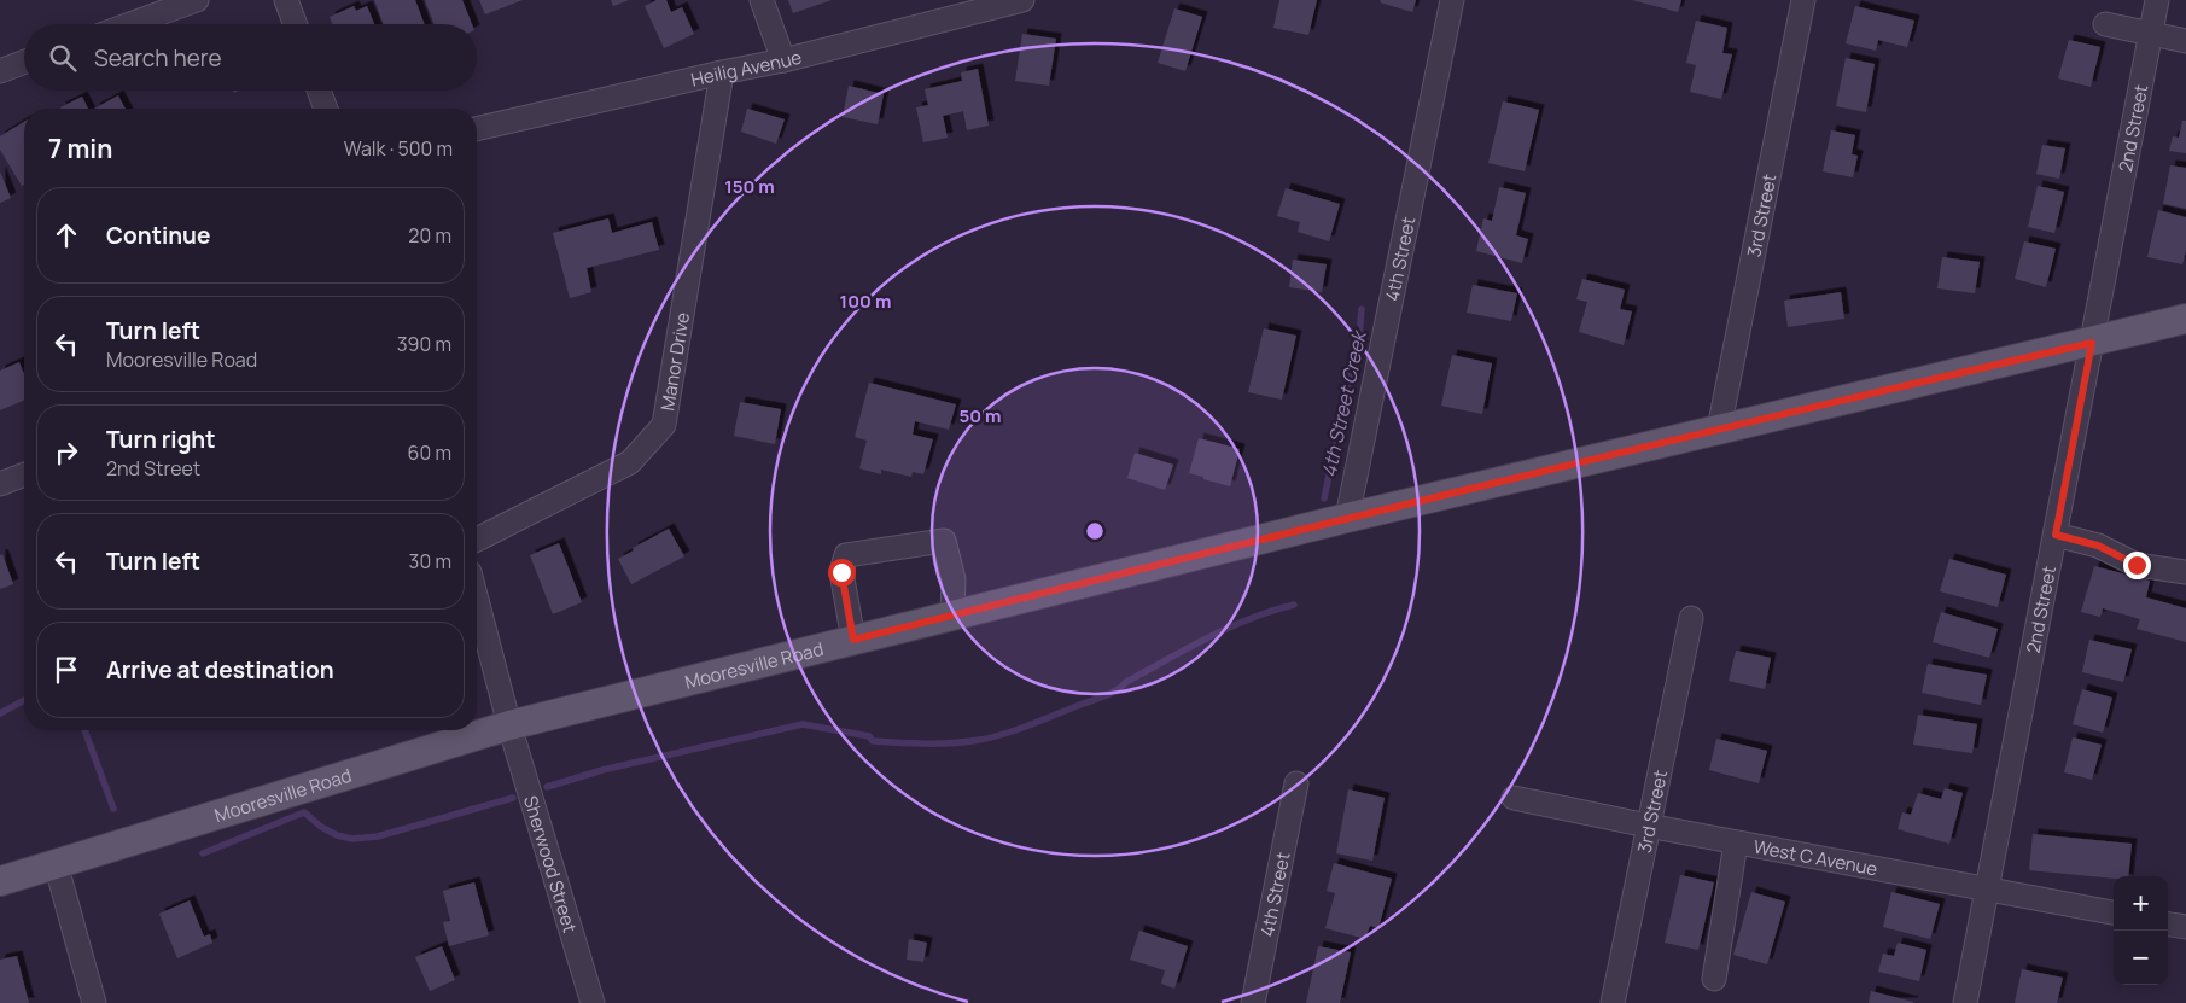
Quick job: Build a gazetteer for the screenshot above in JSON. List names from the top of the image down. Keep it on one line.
{"streets":{"main road":["Mooresville Road"],"street":["Heilig Avenue","2nd Street","3rd Street","4th Street","Manor Drive","West C Avenue","Sherwood Street"]},"crossings":[["Heilig Avenue","Manor Drive"],["2nd Street","Mooresville Road"],["2nd Street","West C Avenue"],["3rd Street","Mooresville Road"],["3rd Street","West C Avenue"],["4th Street","Mooresville Road"],["Mooresville Road","Sherwood Street"]],"water":["4th Street Creek"],"page":{"search":"Search here","heading":["7 min","Walk · 500 m"],"list":[["Continue","20 m"],["Turn left","Mooresville Road","390 m"],["Turn right","2nd Street","60 m"],["Turn left","30 m"],"Arrive at destination"],"map_buttons":["+","−"]},"rings":["150 m","100 m","50 m"]}
